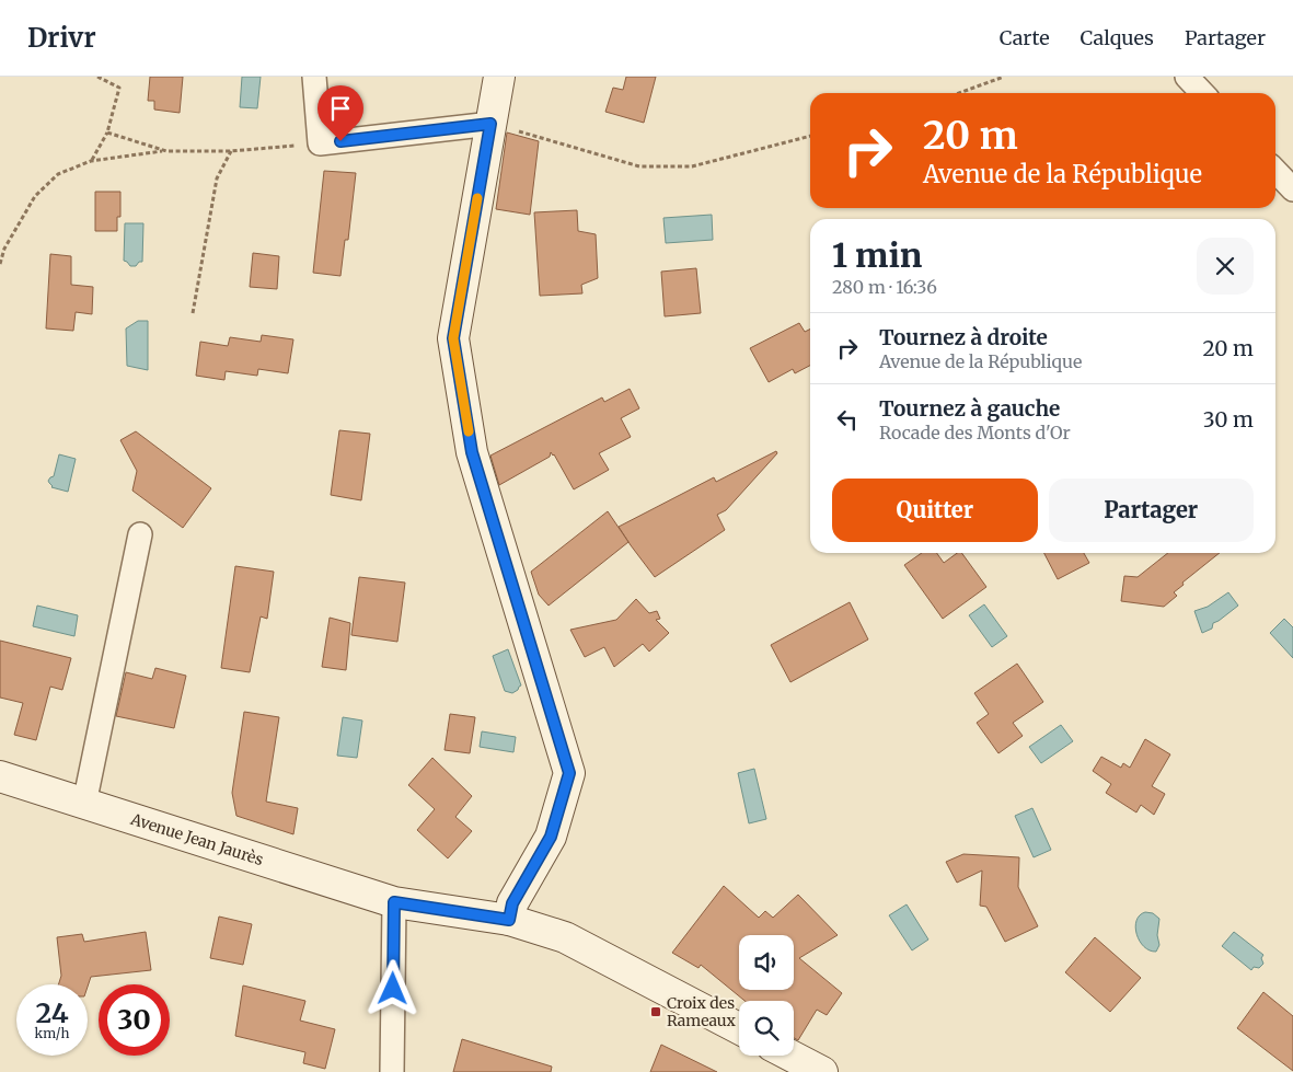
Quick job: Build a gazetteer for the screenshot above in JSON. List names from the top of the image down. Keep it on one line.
{"streets":{"street":["Avenue Jean Jaurès"]},"places":{"transit":["Croix des Rameaux"]},"page":{"header":"Drivr","nav":["Carte","Calques","Partager"],"turn":["20 m","Avenue de la République"],"heading":["1 min","280 m · 16:36"],"list":[{"name":"Tournez à droite","note":"Avenue de la République","value":"20 m"},{"name":"Tournez à gauche","note":"Rocade des Monts d'Or","value":"30 m"}],"buttons":["Quitter","Partager"],"speed":"24 km/h","limit":"30"}}
